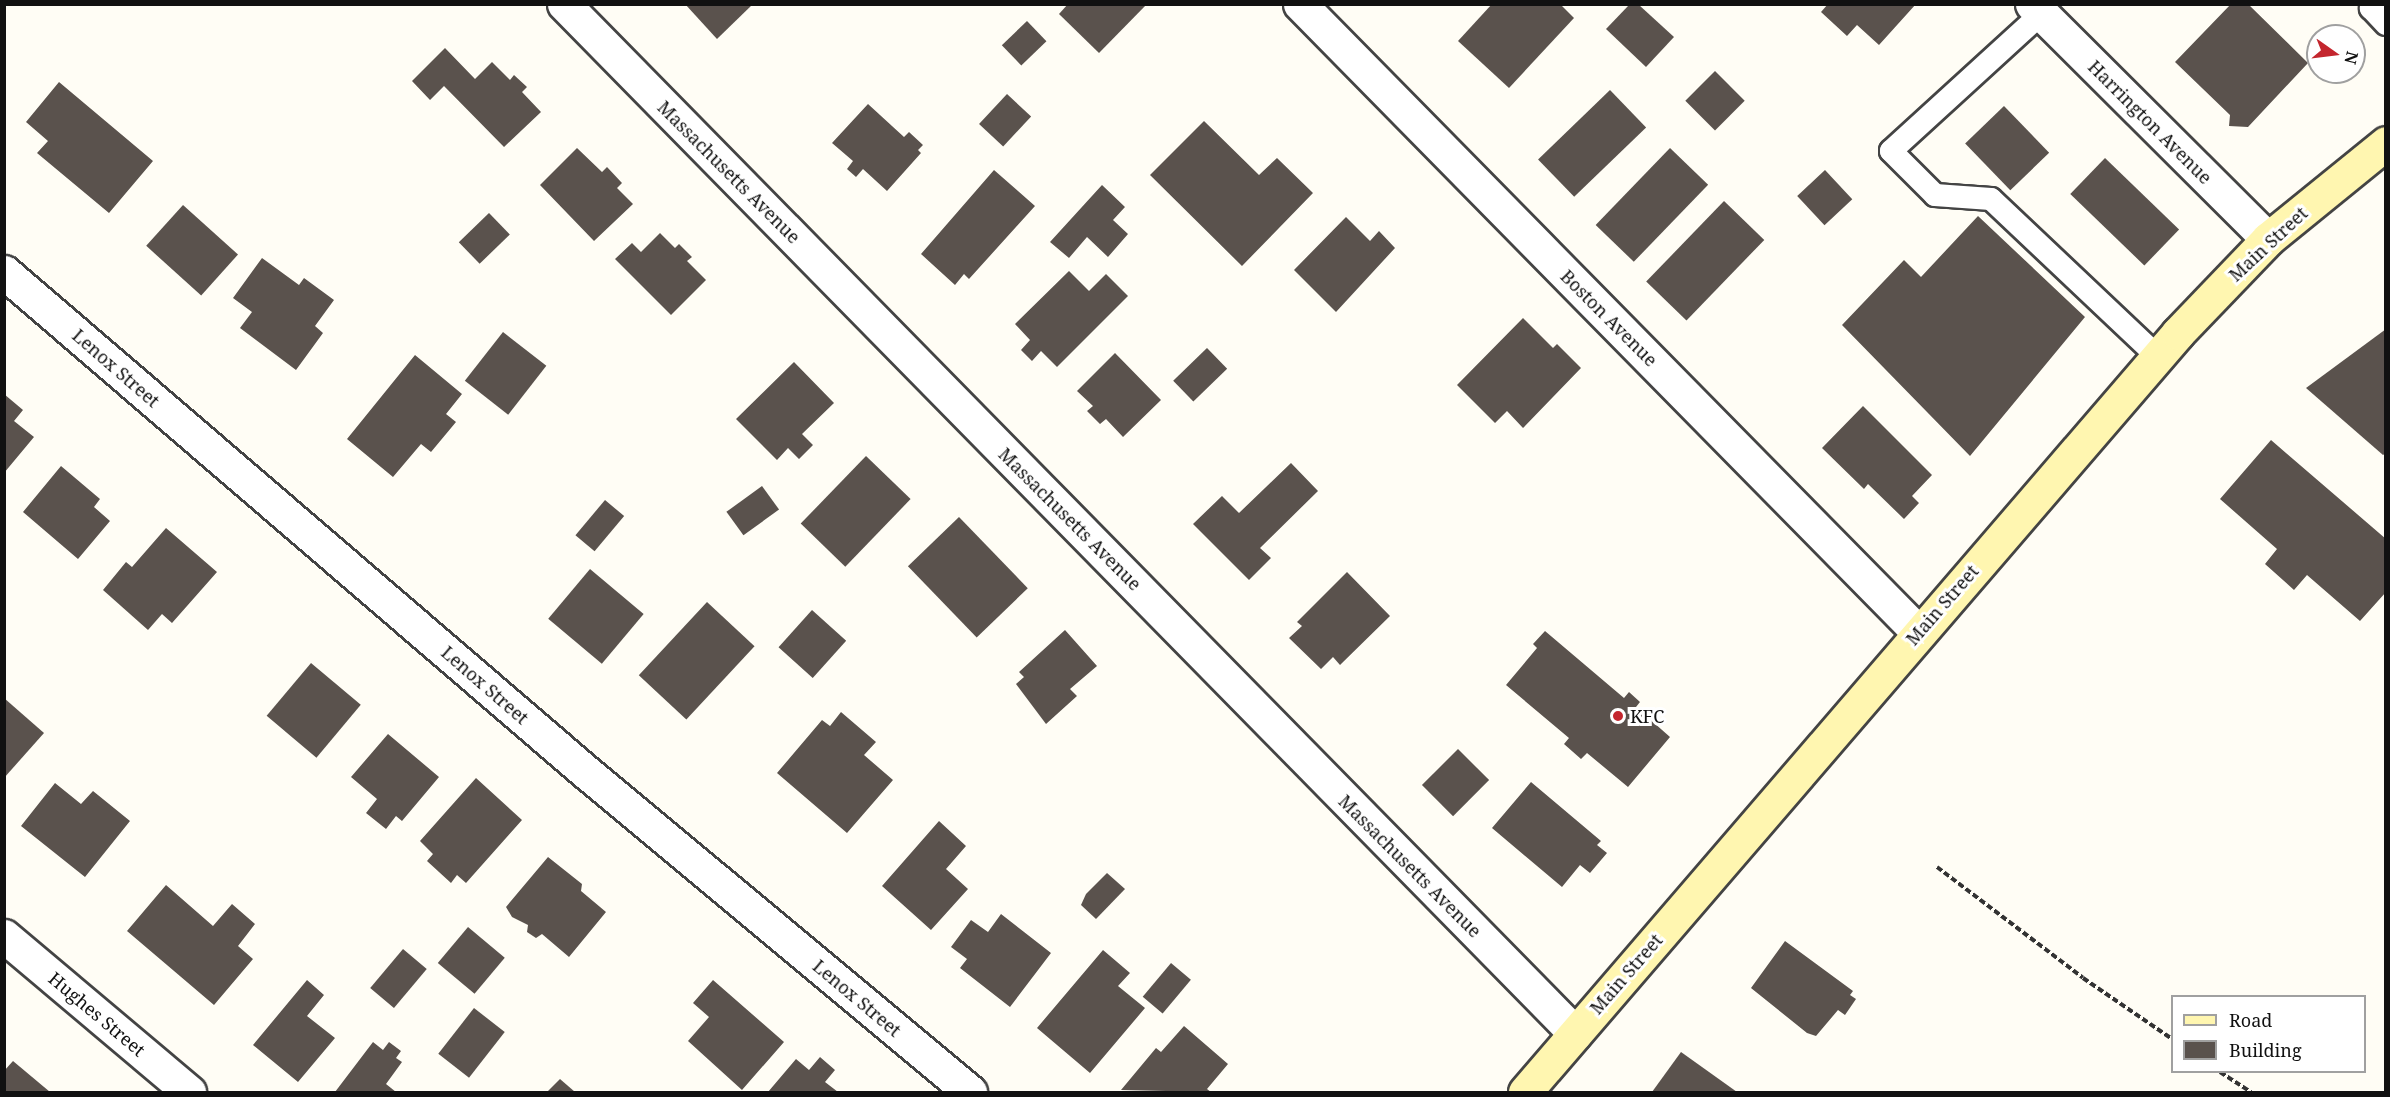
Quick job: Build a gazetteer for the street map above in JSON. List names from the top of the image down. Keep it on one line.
{"streets":{"main road":["Main Street"],"street":["Harrington Avenue","Massachusetts Avenue","Boston Avenue","Lenox Street","Hughes Street"]},"crossings":[["Harrington Avenue","Main Street"],["Massachusetts Avenue","Main Street"],["Main Street","Boston Avenue"]],"places":["KFC"],"legend":["Road","Building"],"north":"right"}
